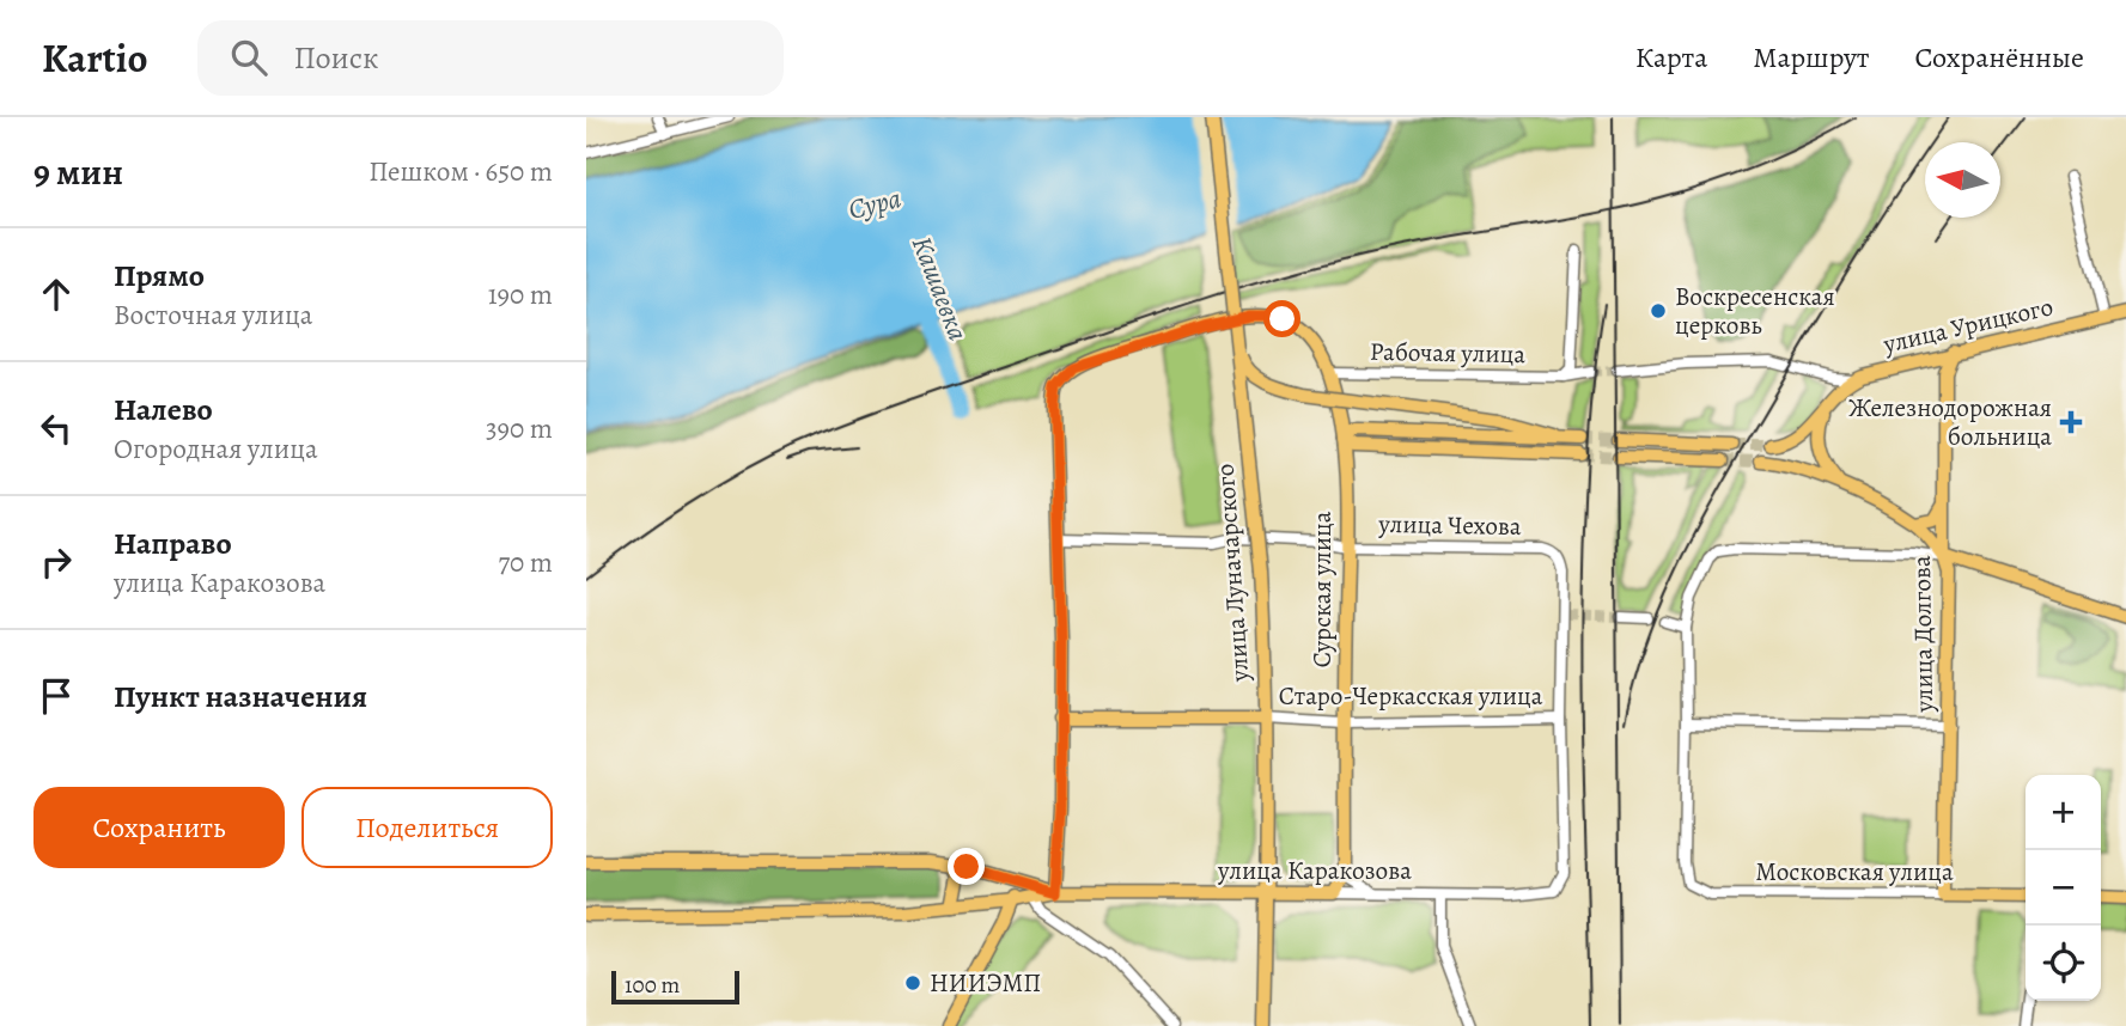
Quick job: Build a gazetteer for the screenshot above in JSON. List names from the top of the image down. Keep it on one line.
{"streets":{"main road":["улица Урицкого","улица Луначарского","Сурская улица","улица Долгова","Старо-Черкасская улица","улица Каракозова","Московская улица"],"street":["Рабочая улица","улица Чехова"]},"crossings":[["улица Урицкого","улица Долгова"],["Рабочая улица","Сурская улица"],["улица Чехова","Сурская улица"],["улица Чехова","Старо-Черкасская улица"],["улица Чехова","улица Каракозова"],["улица Луначарского","Старо-Черкасская улица"],["улица Луначарского","улица Каракозова"],["Сурская улица","Старо-Черкасская улица"],["улица Долгова","Московская улица"],["Старо-Черкасская улица","улица Каракозова"]],"water":["Сура","Кашаевка"],"places":{"other":["Воскресенская церковь","НИИЭМП"],"health":["Железнодорожная больница"]},"scale_bar":"100 m","north":"left","page":{"header":"Kartio","search":"Поиск","nav":["Карта","Маршрут","Сохранённые"],"heading":["9 мин","Пешком · 650 m"],"list":[["Прямо","Восточная улица","190 m"],["Налево","Огородная улица","390 m"],["Направо","улица Каракозова","70 m"],"Пункт назначения"],"buttons":["Сохранить","Поделиться"],"map_buttons":["+","−"],"scale":"100 m"}}
